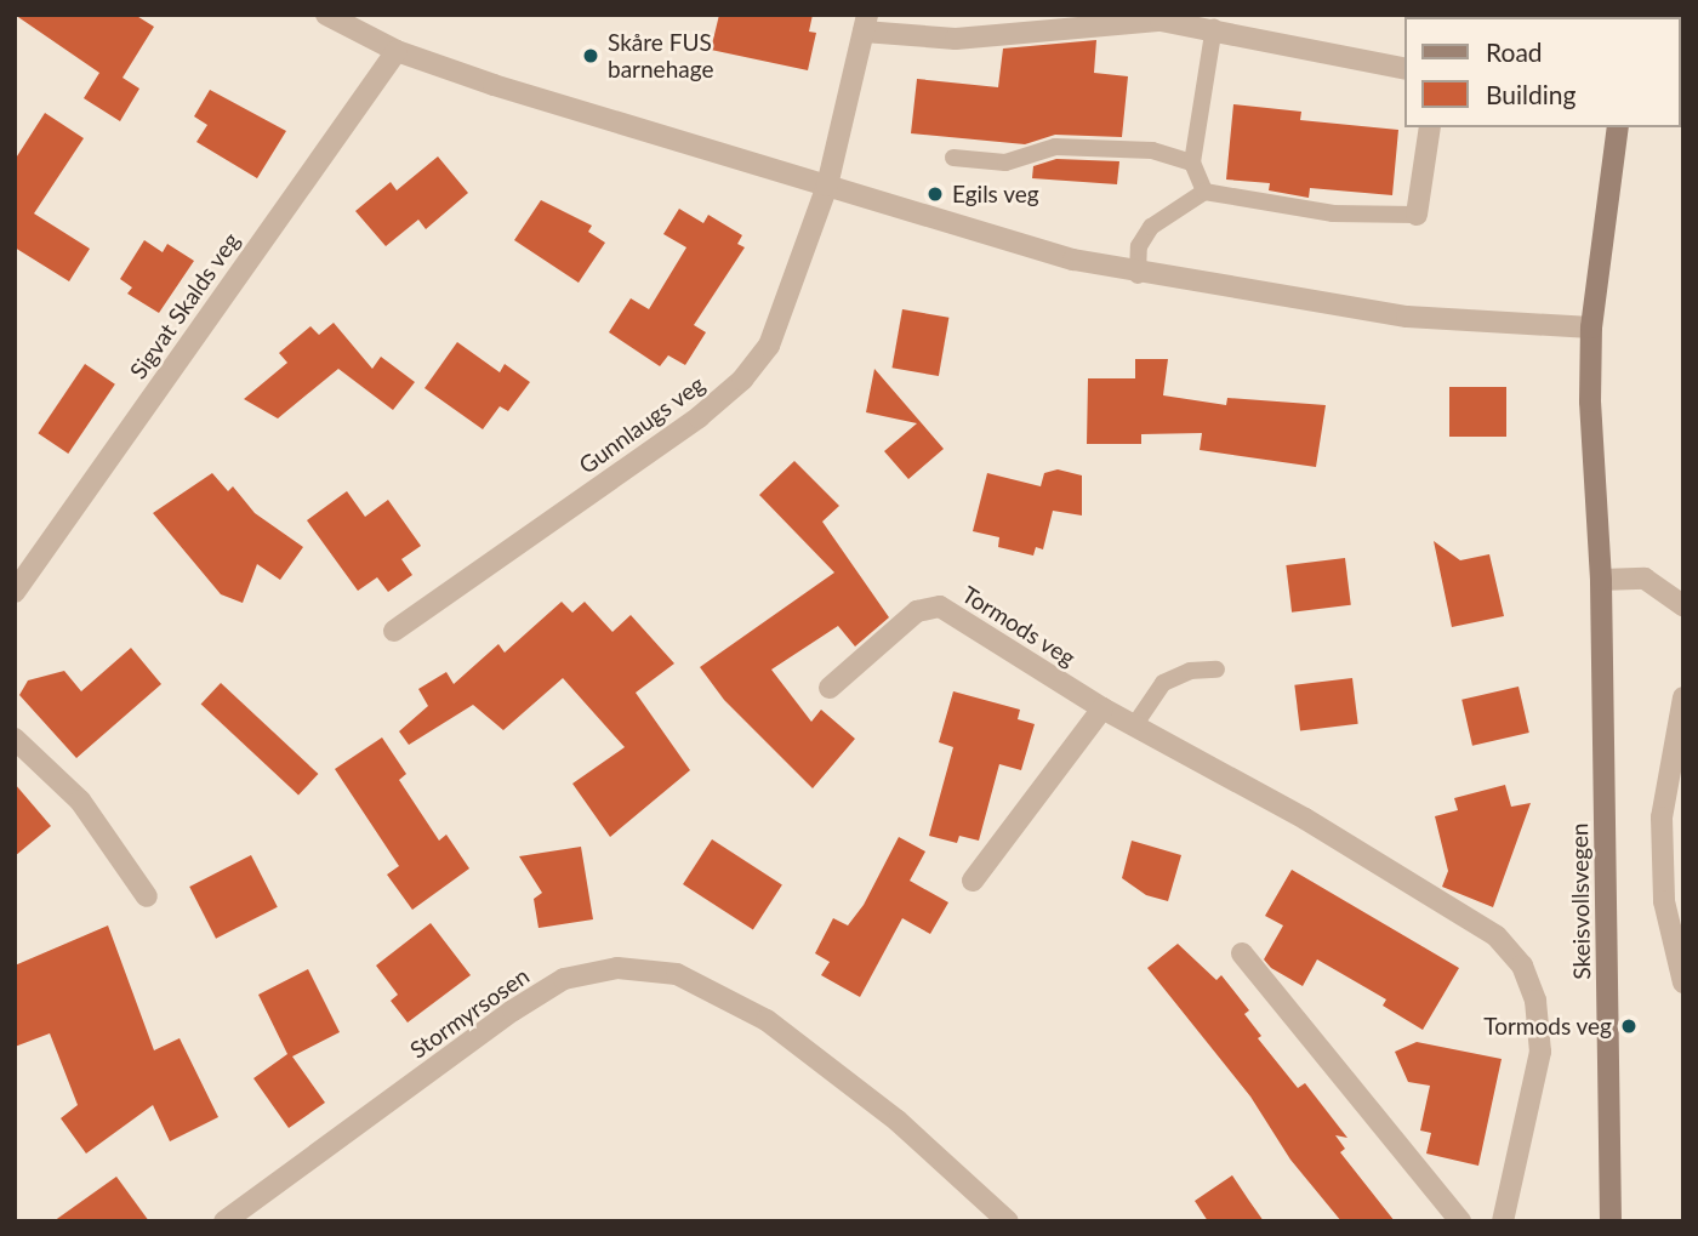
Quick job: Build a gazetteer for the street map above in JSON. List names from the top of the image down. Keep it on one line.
{"streets":{"main road":["Skeisvollsvegen"],"street":["Sigvat Skalds veg","Gunnlaugs veg","Tormods veg","Stormyrsosen"]},"places":["Skåre FUS barnehage","Egils veg","Tormods veg"],"legend":["Road","Building"]}
